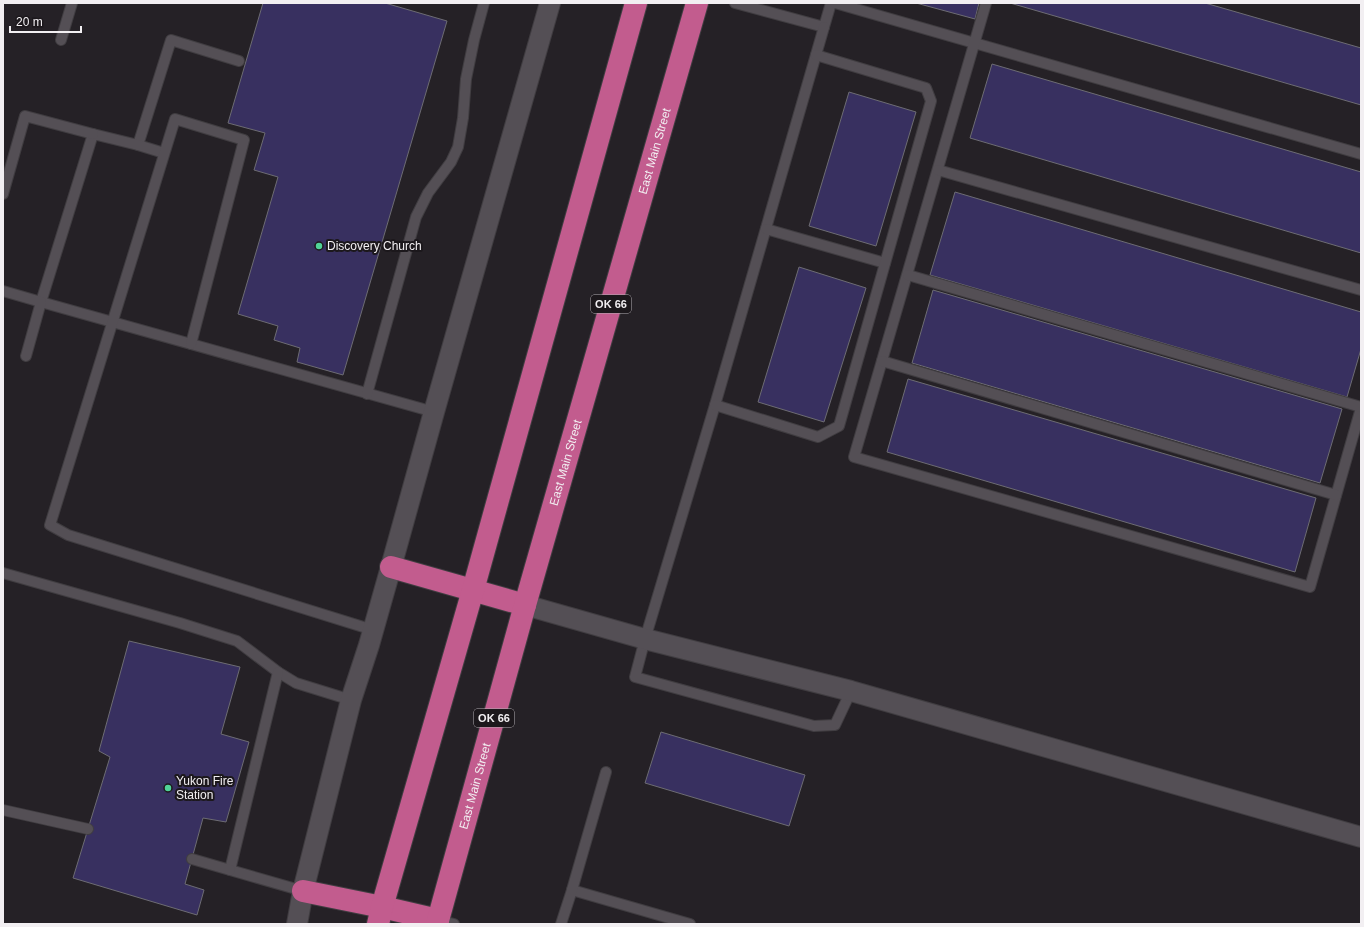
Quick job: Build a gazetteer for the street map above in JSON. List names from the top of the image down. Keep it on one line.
{"streets":{"highway":["East Main Street","OK 66"]},"places":["Discovery Church","Yukon Fire Station"],"scale_bar":"20 m"}
